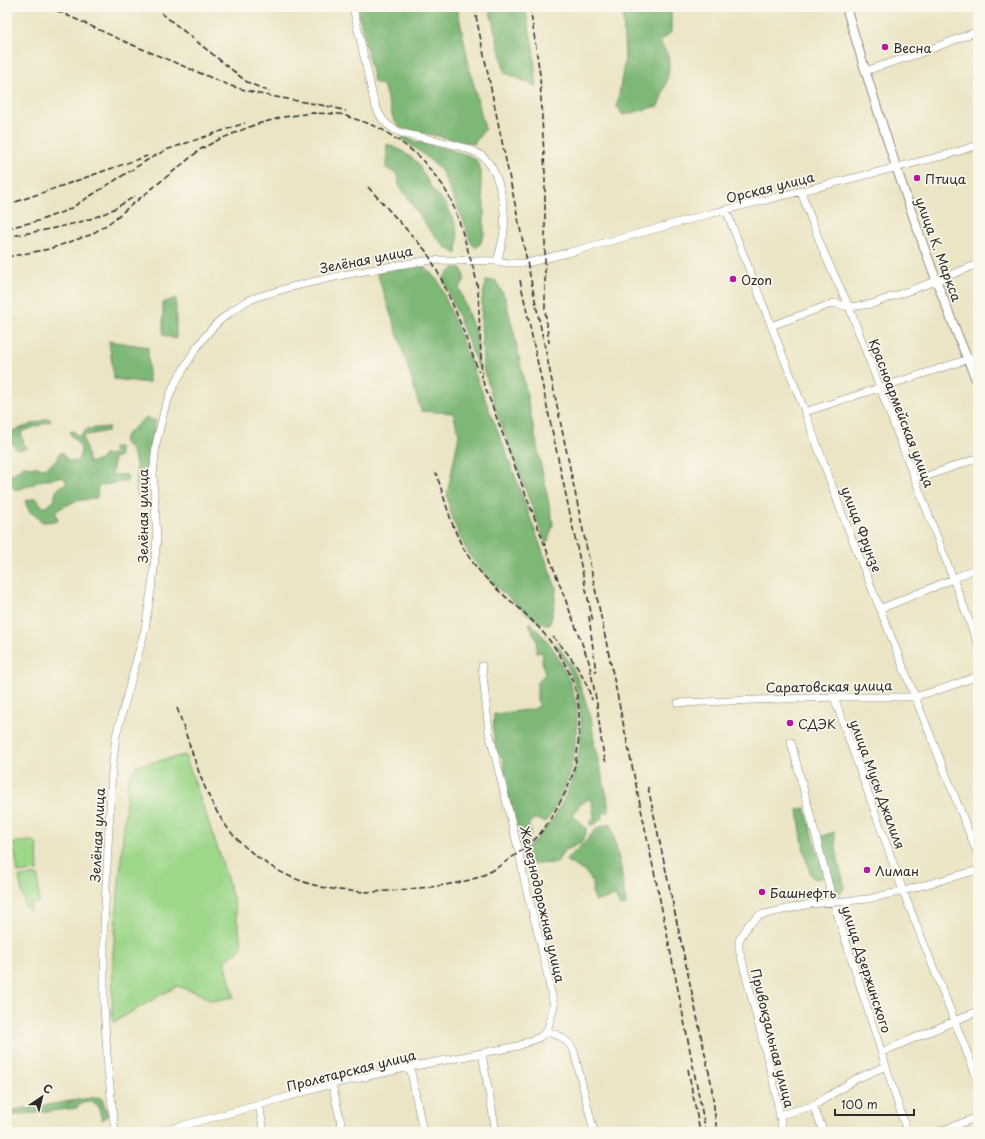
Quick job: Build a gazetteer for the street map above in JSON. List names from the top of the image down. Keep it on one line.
{"streets":{"main road":["улица К. Маркса"],"street":["Орская улица","Зелёная улица","Красноармейская улица","улица Фрунзе","Саратовская улица","улица Мусы Джалиля","Железнодорожная улица","улица Дзержинского","Привокзальная улица","Пролетарская улица"]},"crossings":[["Орская улица","улица К. Маркса"],["Орская улица","Зелёная улица"],["Орская улица","Красноармейская улица"],["Орская улица","улица Фрунзе"],["улица Фрунзе","Саратовская улица"],["Саратовская улица","улица Мусы Джалиля"],["Железнодорожная улица","Пролетарская улица"],["улица Дзержинского","Привокзальная улица"]],"places":["Весна","Птица","Ozon","СДЭК","Лиман","Башнефть"],"scale_bar":"100 m","north":"top right"}
